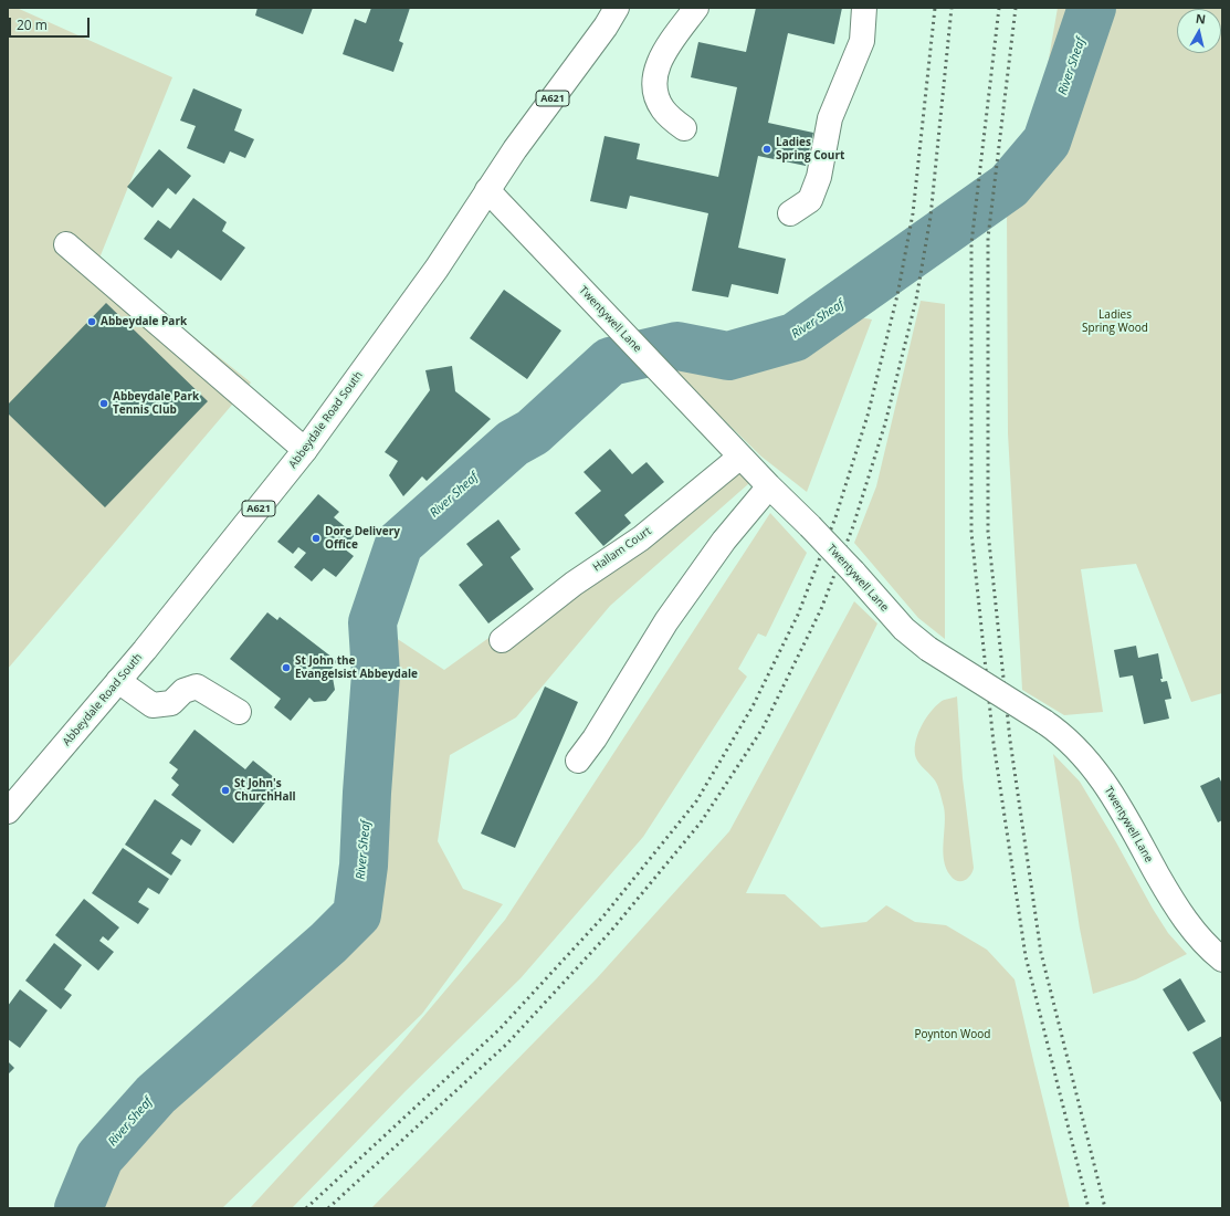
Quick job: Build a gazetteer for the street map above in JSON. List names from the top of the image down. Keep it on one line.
{"streets":{"street":["A621","Twentywell Lane","Abbeydale Road South","Hallam Court"]},"crossings":[["Twentywell Lane","Abbeydale Road South"],["Twentywell Lane","Hallam Court"]],"water":["River Sheaf"],"parks":["Ladies Spring Wood","Poynton Wood"],"places":["Ladies Spring Court","Abbeydale Park","Abbeydale Park Tennis Club","Dore Delivery Office","St John the Evangelsist Abbeydale","St John's ChurchHall"],"scale_bar":"20 m","north":"top"}
